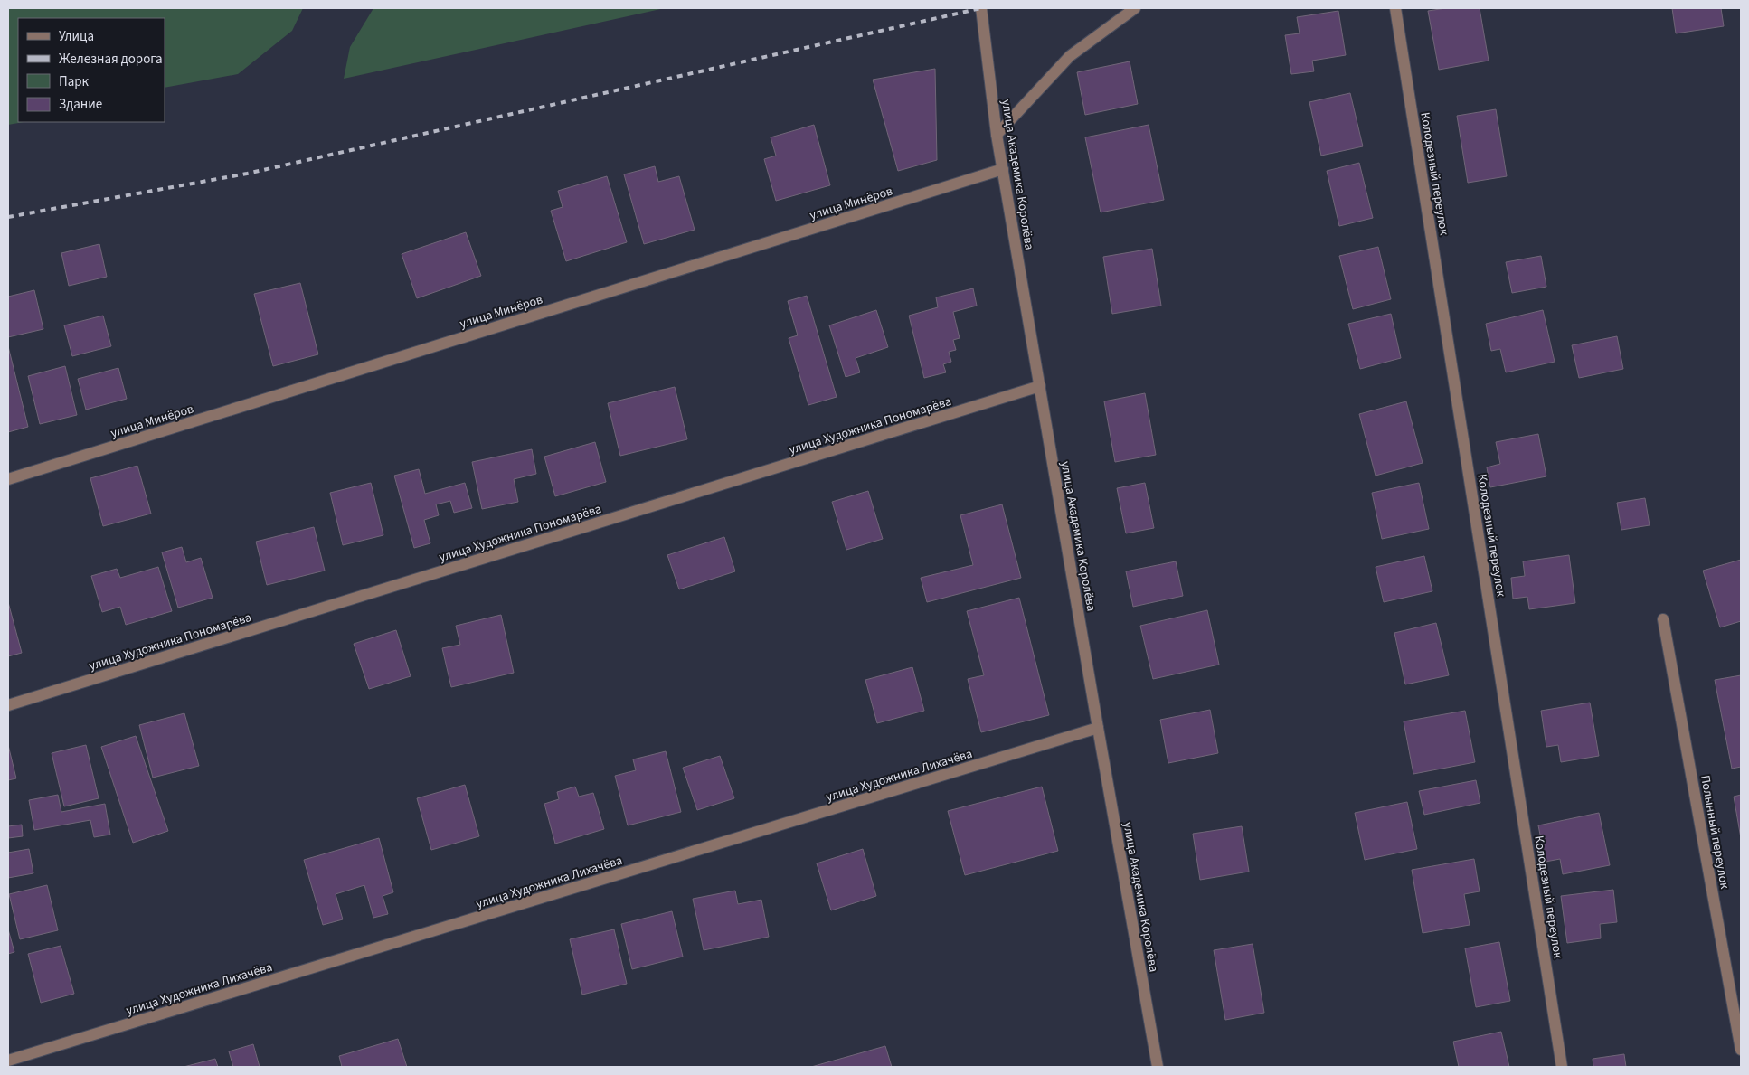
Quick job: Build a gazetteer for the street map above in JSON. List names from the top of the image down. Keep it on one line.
{"streets":{"street":["Колодезный переулок","улица Академика Королёва","улица Минёров","улица Художника Пономарёва","улица Художника Лихачёва","Полынный переулок"]},"crossings":[["улица Академика Королёва","улица Минёров"],["улица Академика Королёва","улица Художника Пономарёва"],["улица Академика Королёва","улица Художника Лихачёва"]],"legend":["Улица","Железная дорога","Парк","Здание"]}
